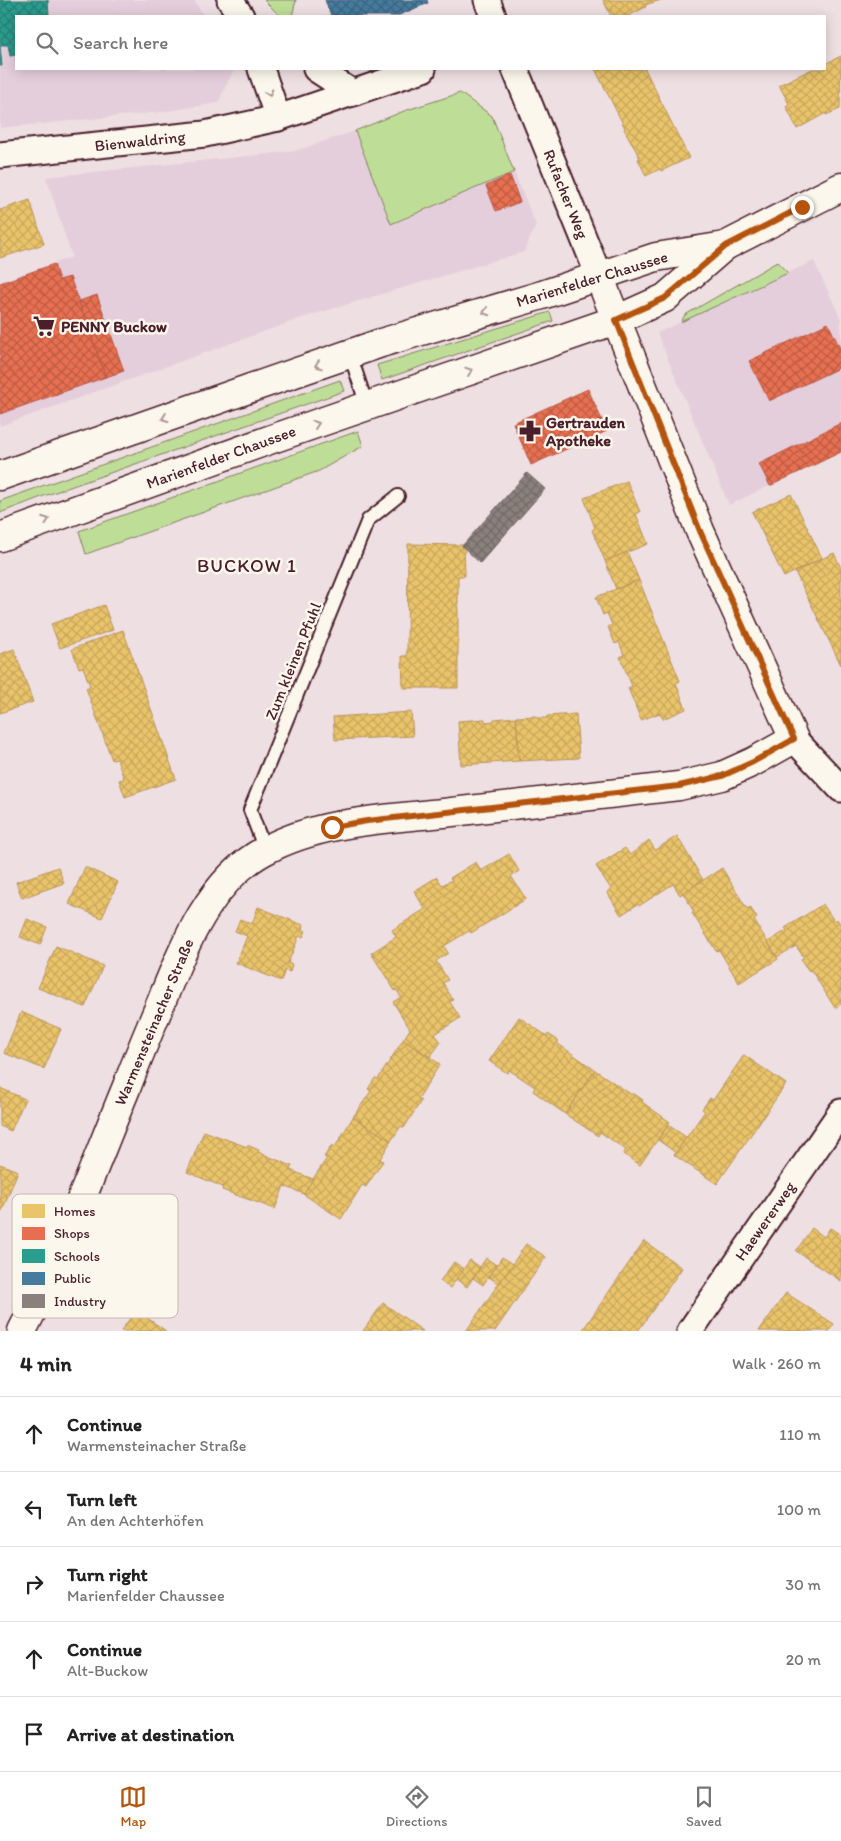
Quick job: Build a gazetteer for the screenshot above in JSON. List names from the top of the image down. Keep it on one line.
{"streets":{"main road":["Rufacher Weg","Marienfelder Chaussee","Warmensteinacher Straße"],"street":["Bienwaldring","Haewererweg"],"lane":["Zum kleinen Pfuhl"]},"crossings":[["Rufacher Weg","Marienfelder Chaussee"],["Rufacher Weg","Warmensteinacher Straße"],["Zum kleinen Pfuhl","Warmensteinacher Straße"]],"districts":["BUCKOW 1"],"places":{"supermarket":["PENNY Buckow"],"pharmacy":["Gertrauden Apotheke"]},"legend":["Homes","Shops","Schools","Public","Industry"],"page":{"search":"Search here","heading":["4 min","Walk · 260 m"],"list":[["Continue","Warmensteinacher Straße","110 m"],["Turn left","An den Achterhöfen","100 m"],["Turn right","Marienfelder Chaussee","30 m"],["Continue","Alt-Buckow","20 m"],"Arrive at destination"],"nav":["Map","Directions","Saved"]}}
